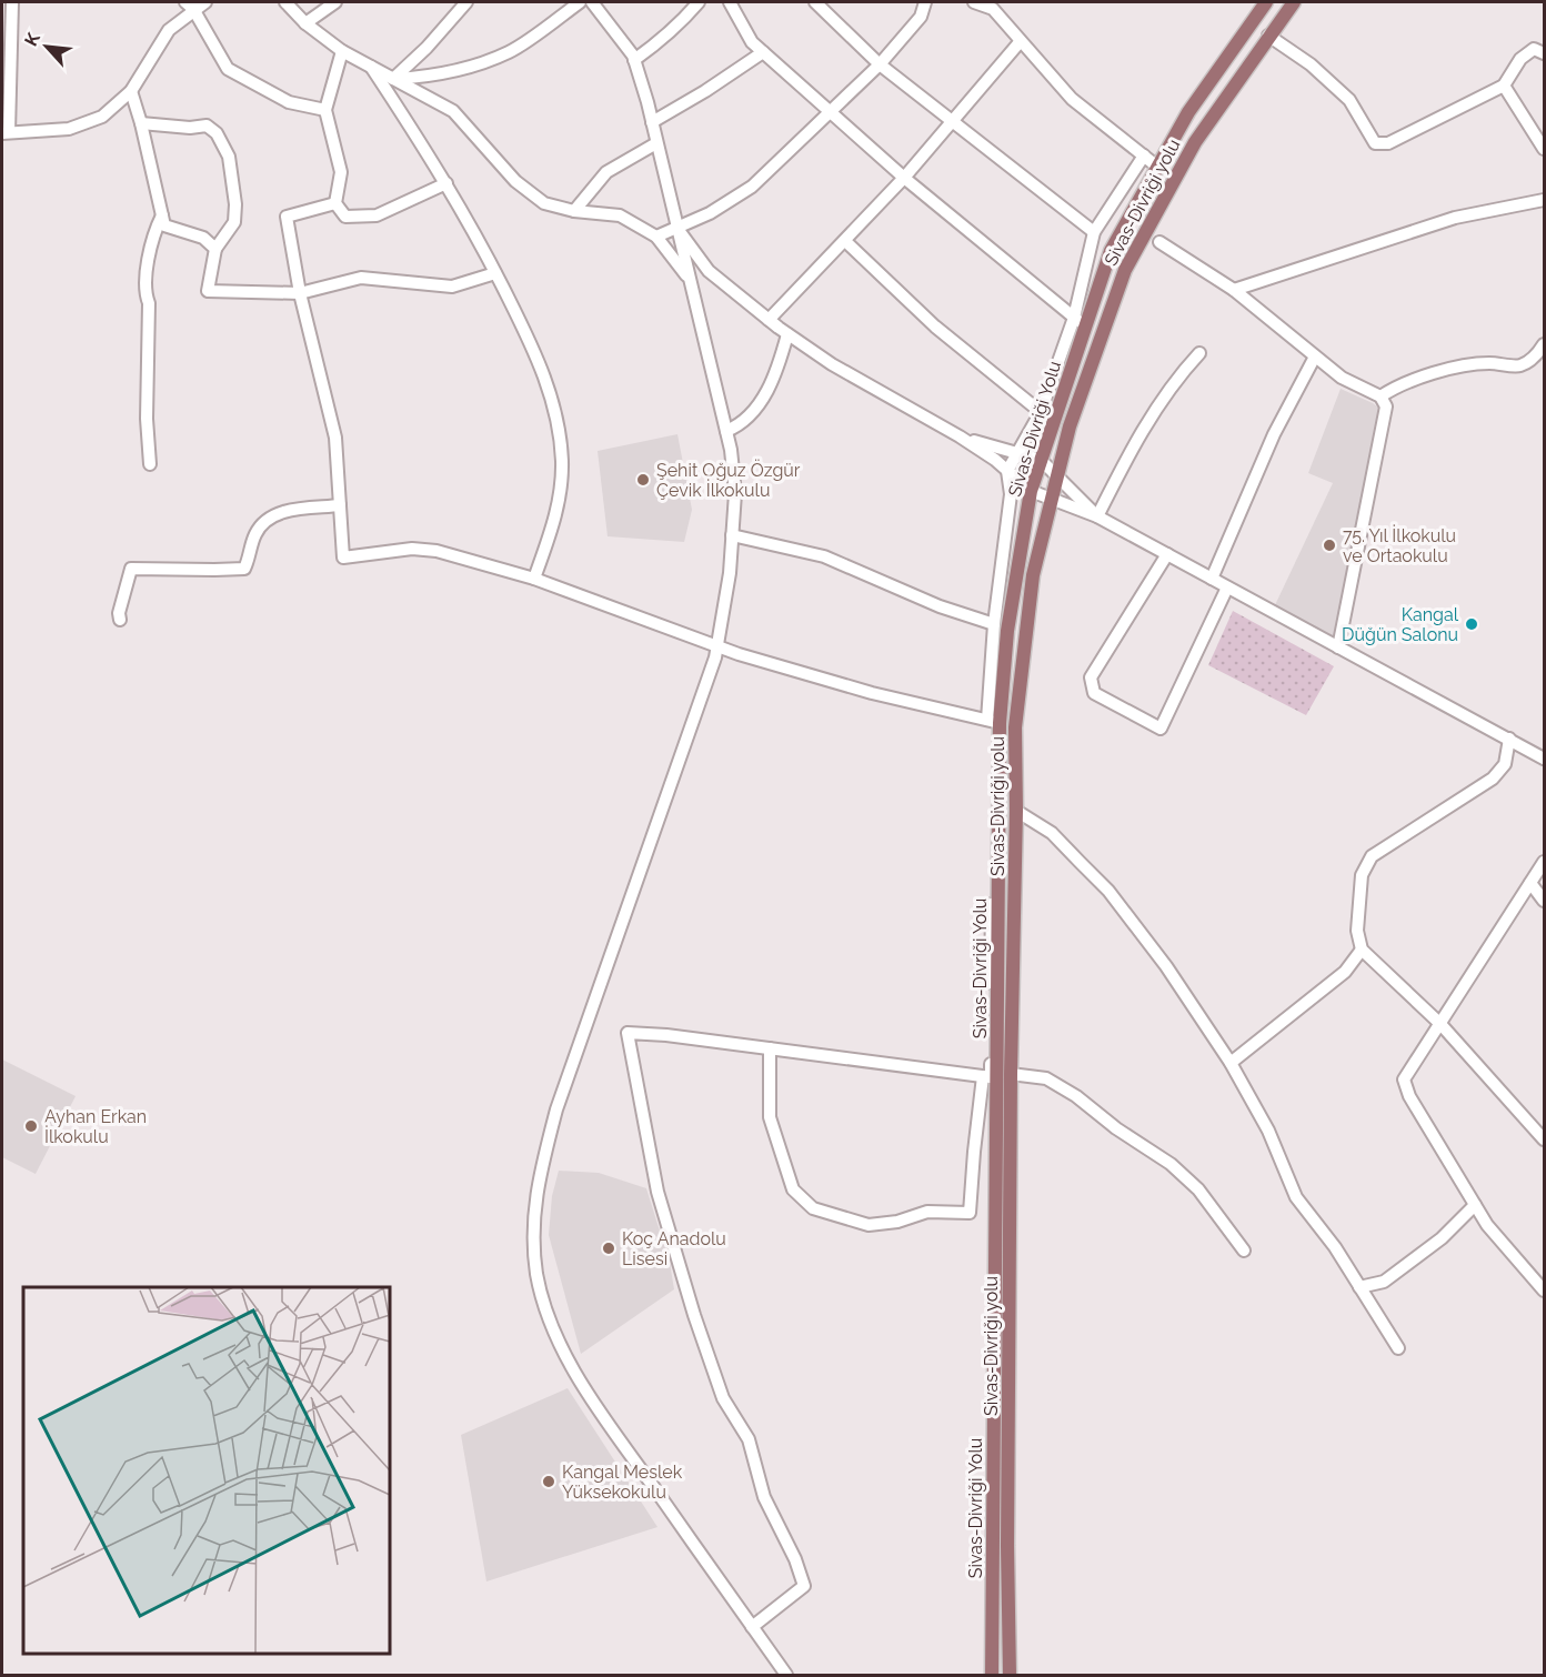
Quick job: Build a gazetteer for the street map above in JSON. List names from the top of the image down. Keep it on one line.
{"streets":{"main road":["Sivas-Divriği yolu","Sivas-Divriği Yolu"]},"places":["Şehit Oğuz Özgür Çevik İlkokulu","75. Yıl İlkokulu ve Ortaokulu","Kangal Düğün Salonu","Ayhan Erkan İlkokulu","Koç Anadolu Lisesi","Kangal Meslek Yüksekokulu"],"north":"top left"}
